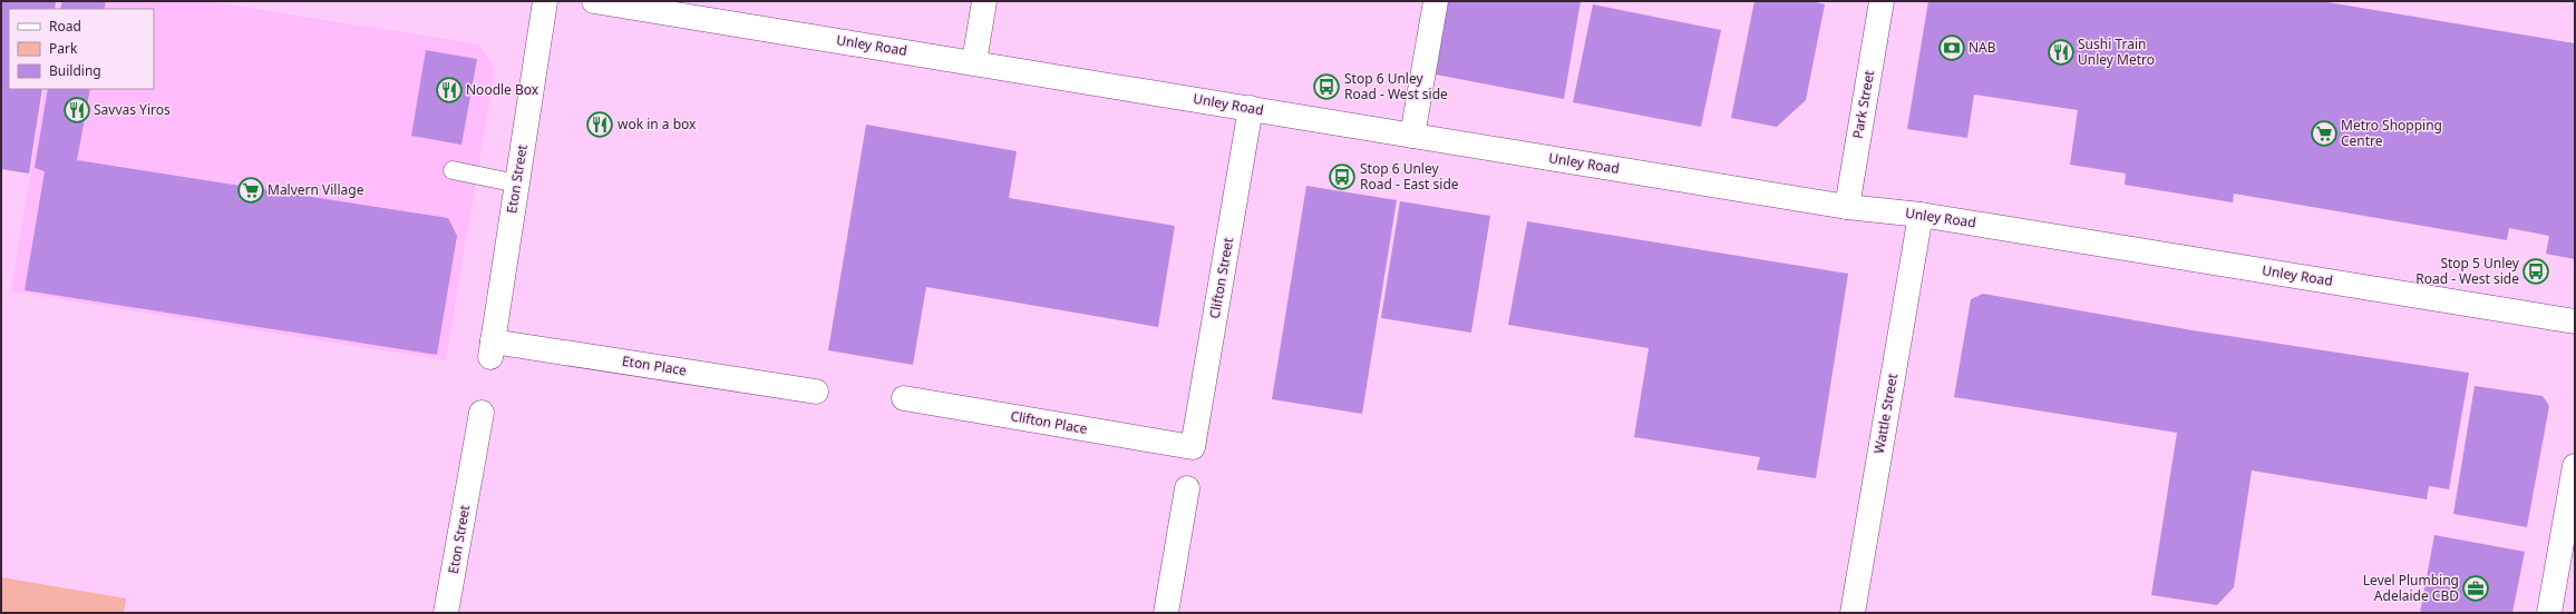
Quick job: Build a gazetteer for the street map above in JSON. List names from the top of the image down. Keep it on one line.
{"streets":{"street":["Unley Road","Park Street","Eton Street","Clifton Street","Eton Place","Wattle Street","Clifton Place"]},"crossings":[["Unley Road","Park Street"],["Unley Road","Clifton Street"],["Unley Road","Wattle Street"],["Eton Street","Eton Place"],["Clifton Street","Clifton Place"]],"places":{"bank":["NAB"],"restaurant":["Sushi Train Unley Metro","Noodle Box","Savvas Yiros","wok in a box"],"bus stop":["Stop 6 Unley Road - West side","Stop 6 Unley Road - East side","Stop 5 Unley Road - West side"],"supermarket":["Metro Shopping Centre","Malvern Village"],"office":["Level Plumbing Adelaide CBD"]},"legend":["Road","Park","Building"]}
